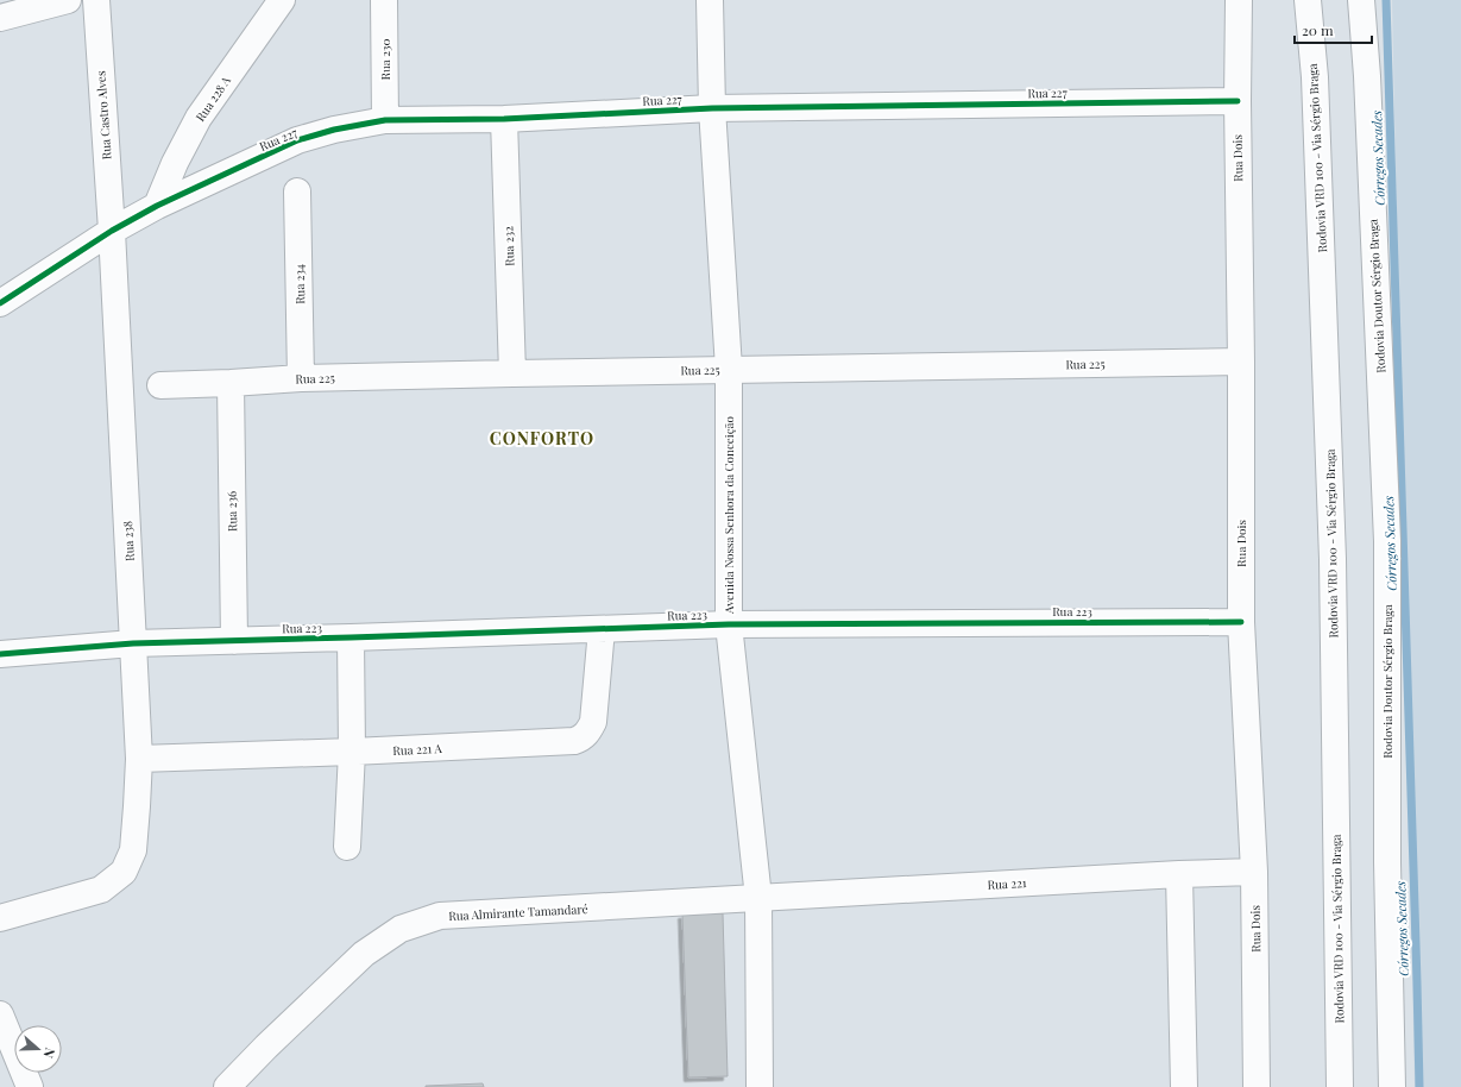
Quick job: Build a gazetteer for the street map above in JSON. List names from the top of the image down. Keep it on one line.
{"streets":{"street":["Rua 230","Rua 227","Rua 228 A","Rua Castro Alves","Rua Dois","Rodovia VRD 100 - Via Sérgio Braga","Rua 232","Rua 234","Rodovia Doutor Sérgio Braga","Rua 225","Rua 236","Avenida Nossa Senhora da Conceição","Rua 238","Rua 223","Rua 221 A","Rua 221","Rua Almirante Tamandaré"]},"crossings":[["Rua 230","Rua 227"],["Rua 227","Rua 228 A"],["Rua 227","Rua Castro Alves"],["Rua 227","Rua Dois"],["Rua 227","Rua 232"],["Rua 227","Avenida Nossa Senhora da Conceição"],["Rua 227","Rua 238"],["Rua Castro Alves","Rua 238"],["Rua Dois","Rua 225"],["Rua Dois","Rua 223"],["Rua Dois","Rua 221"],["Rua 232","Rua 225"],["Rua 234","Rua 225"],["Rua 225","Rua 236"],["Rua 225","Avenida Nossa Senhora da Conceição"],["Rua 236","Rua 223"],["Avenida Nossa Senhora da Conceição","Rua 223"],["Avenida Nossa Senhora da Conceição","Rua 221"],["Avenida Nossa Senhora da Conceição","Rua Almirante Tamandaré"],["Rua 238","Rua 223"],["Rua 238","Rua 221 A"],["Rua 223","Rua 221 A"],["Rua 221","Rua Almirante Tamandaré"]],"districts":["CONFORTO"],"water":["Córregos Secades"],"scale_bar":"20 m","north":"right"}
